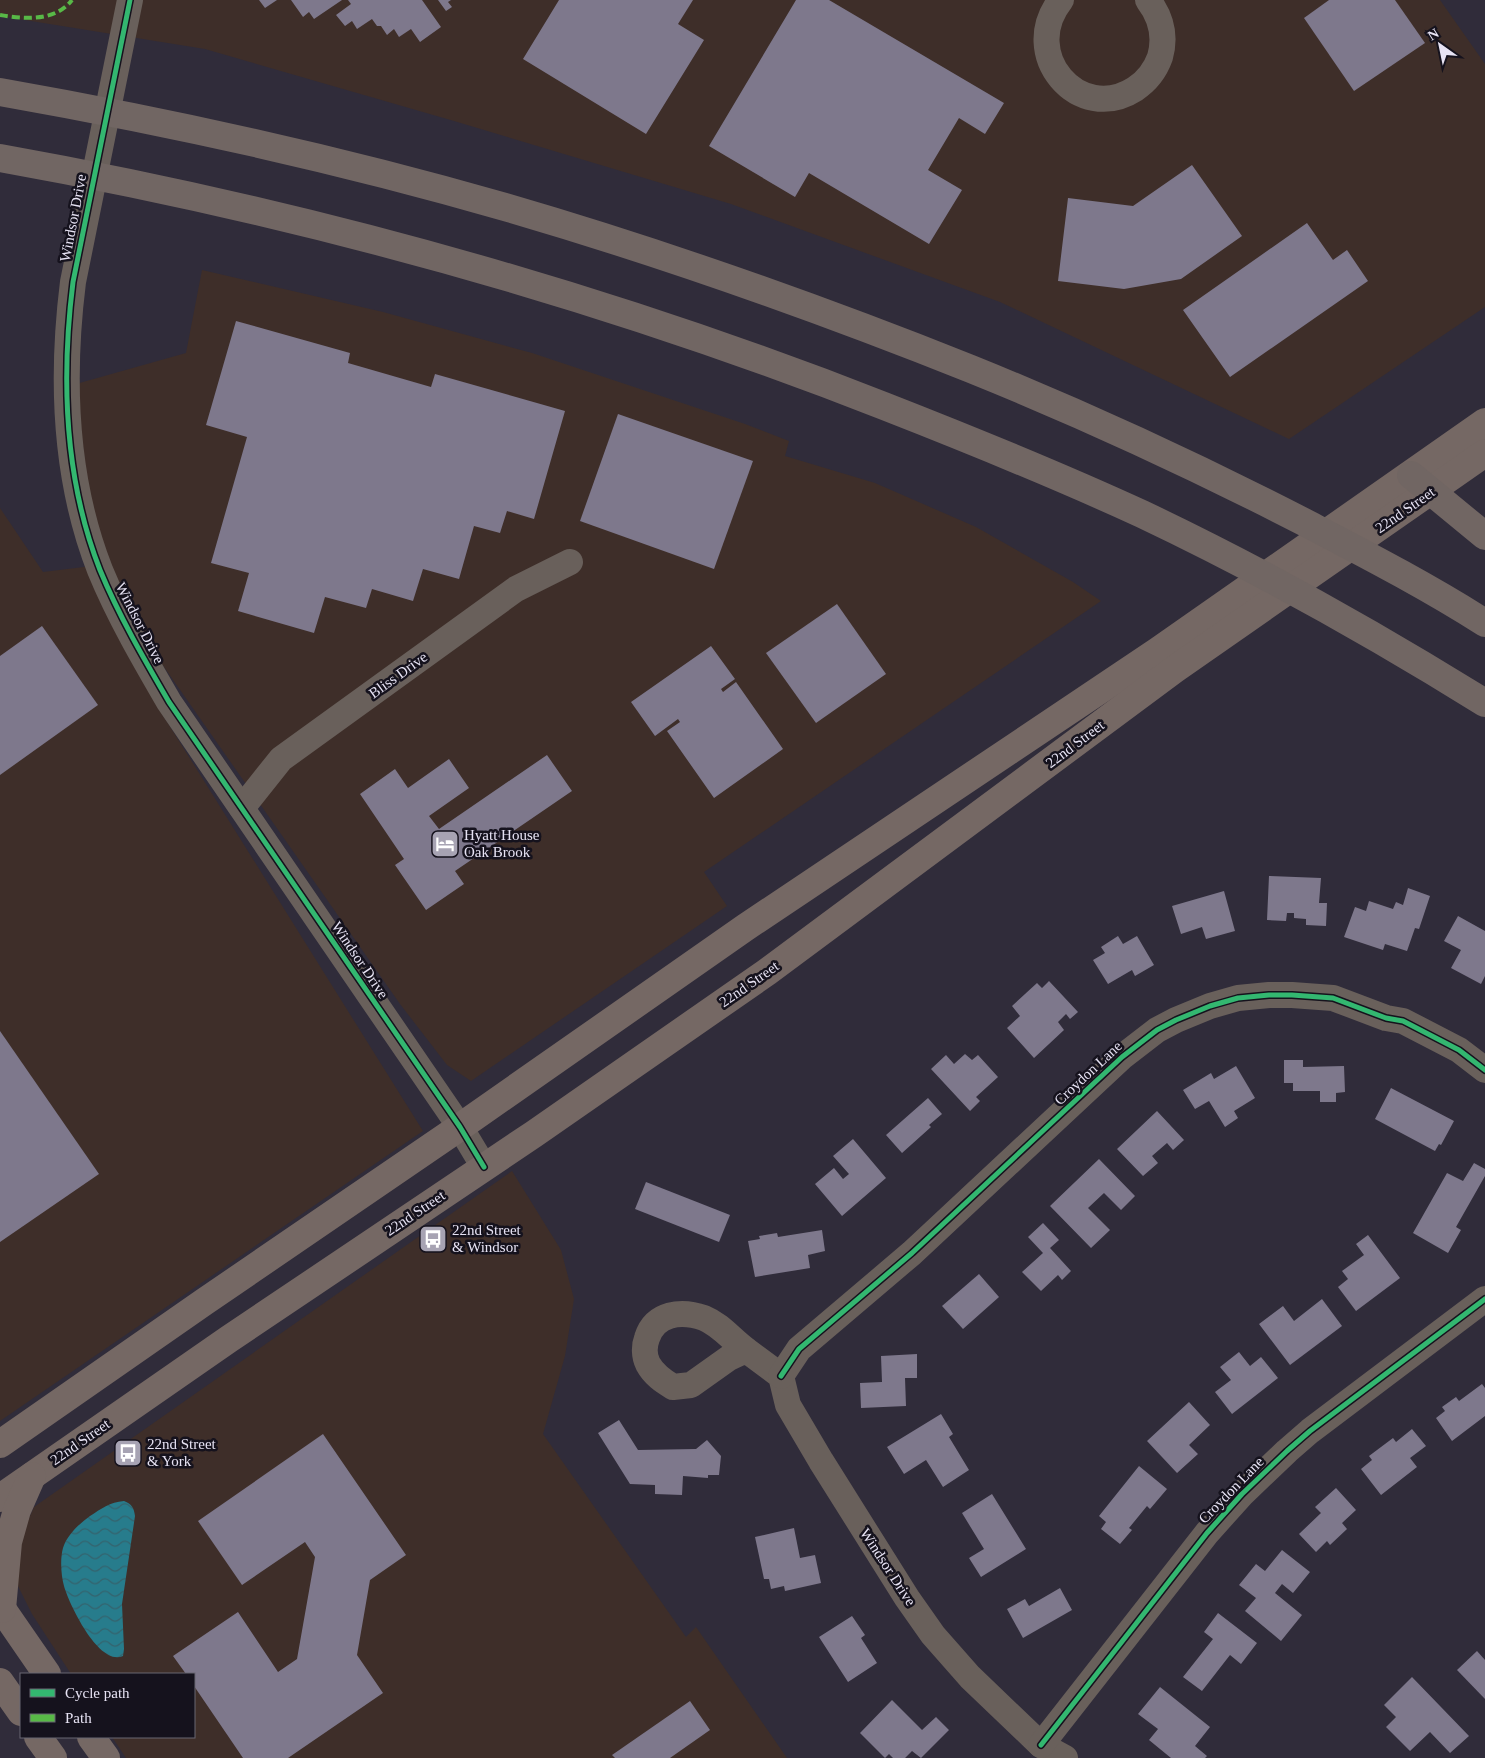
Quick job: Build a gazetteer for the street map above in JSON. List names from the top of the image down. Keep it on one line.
{"streets":{"main road":["22nd Street"],"street":["Windsor Drive","Bliss Drive","Croydon Lane"]},"crossings":[["Windsor Drive","22nd Street"],["Windsor Drive","Bliss Drive"],["Windsor Drive","Croydon Lane"]],"places":{"hotel":["Hyatt House Oak Brook"],"bus stop":["22nd Street & Windsor","22nd Street & York"]},"legend":["Cycle path","Path"],"north":"top left"}
